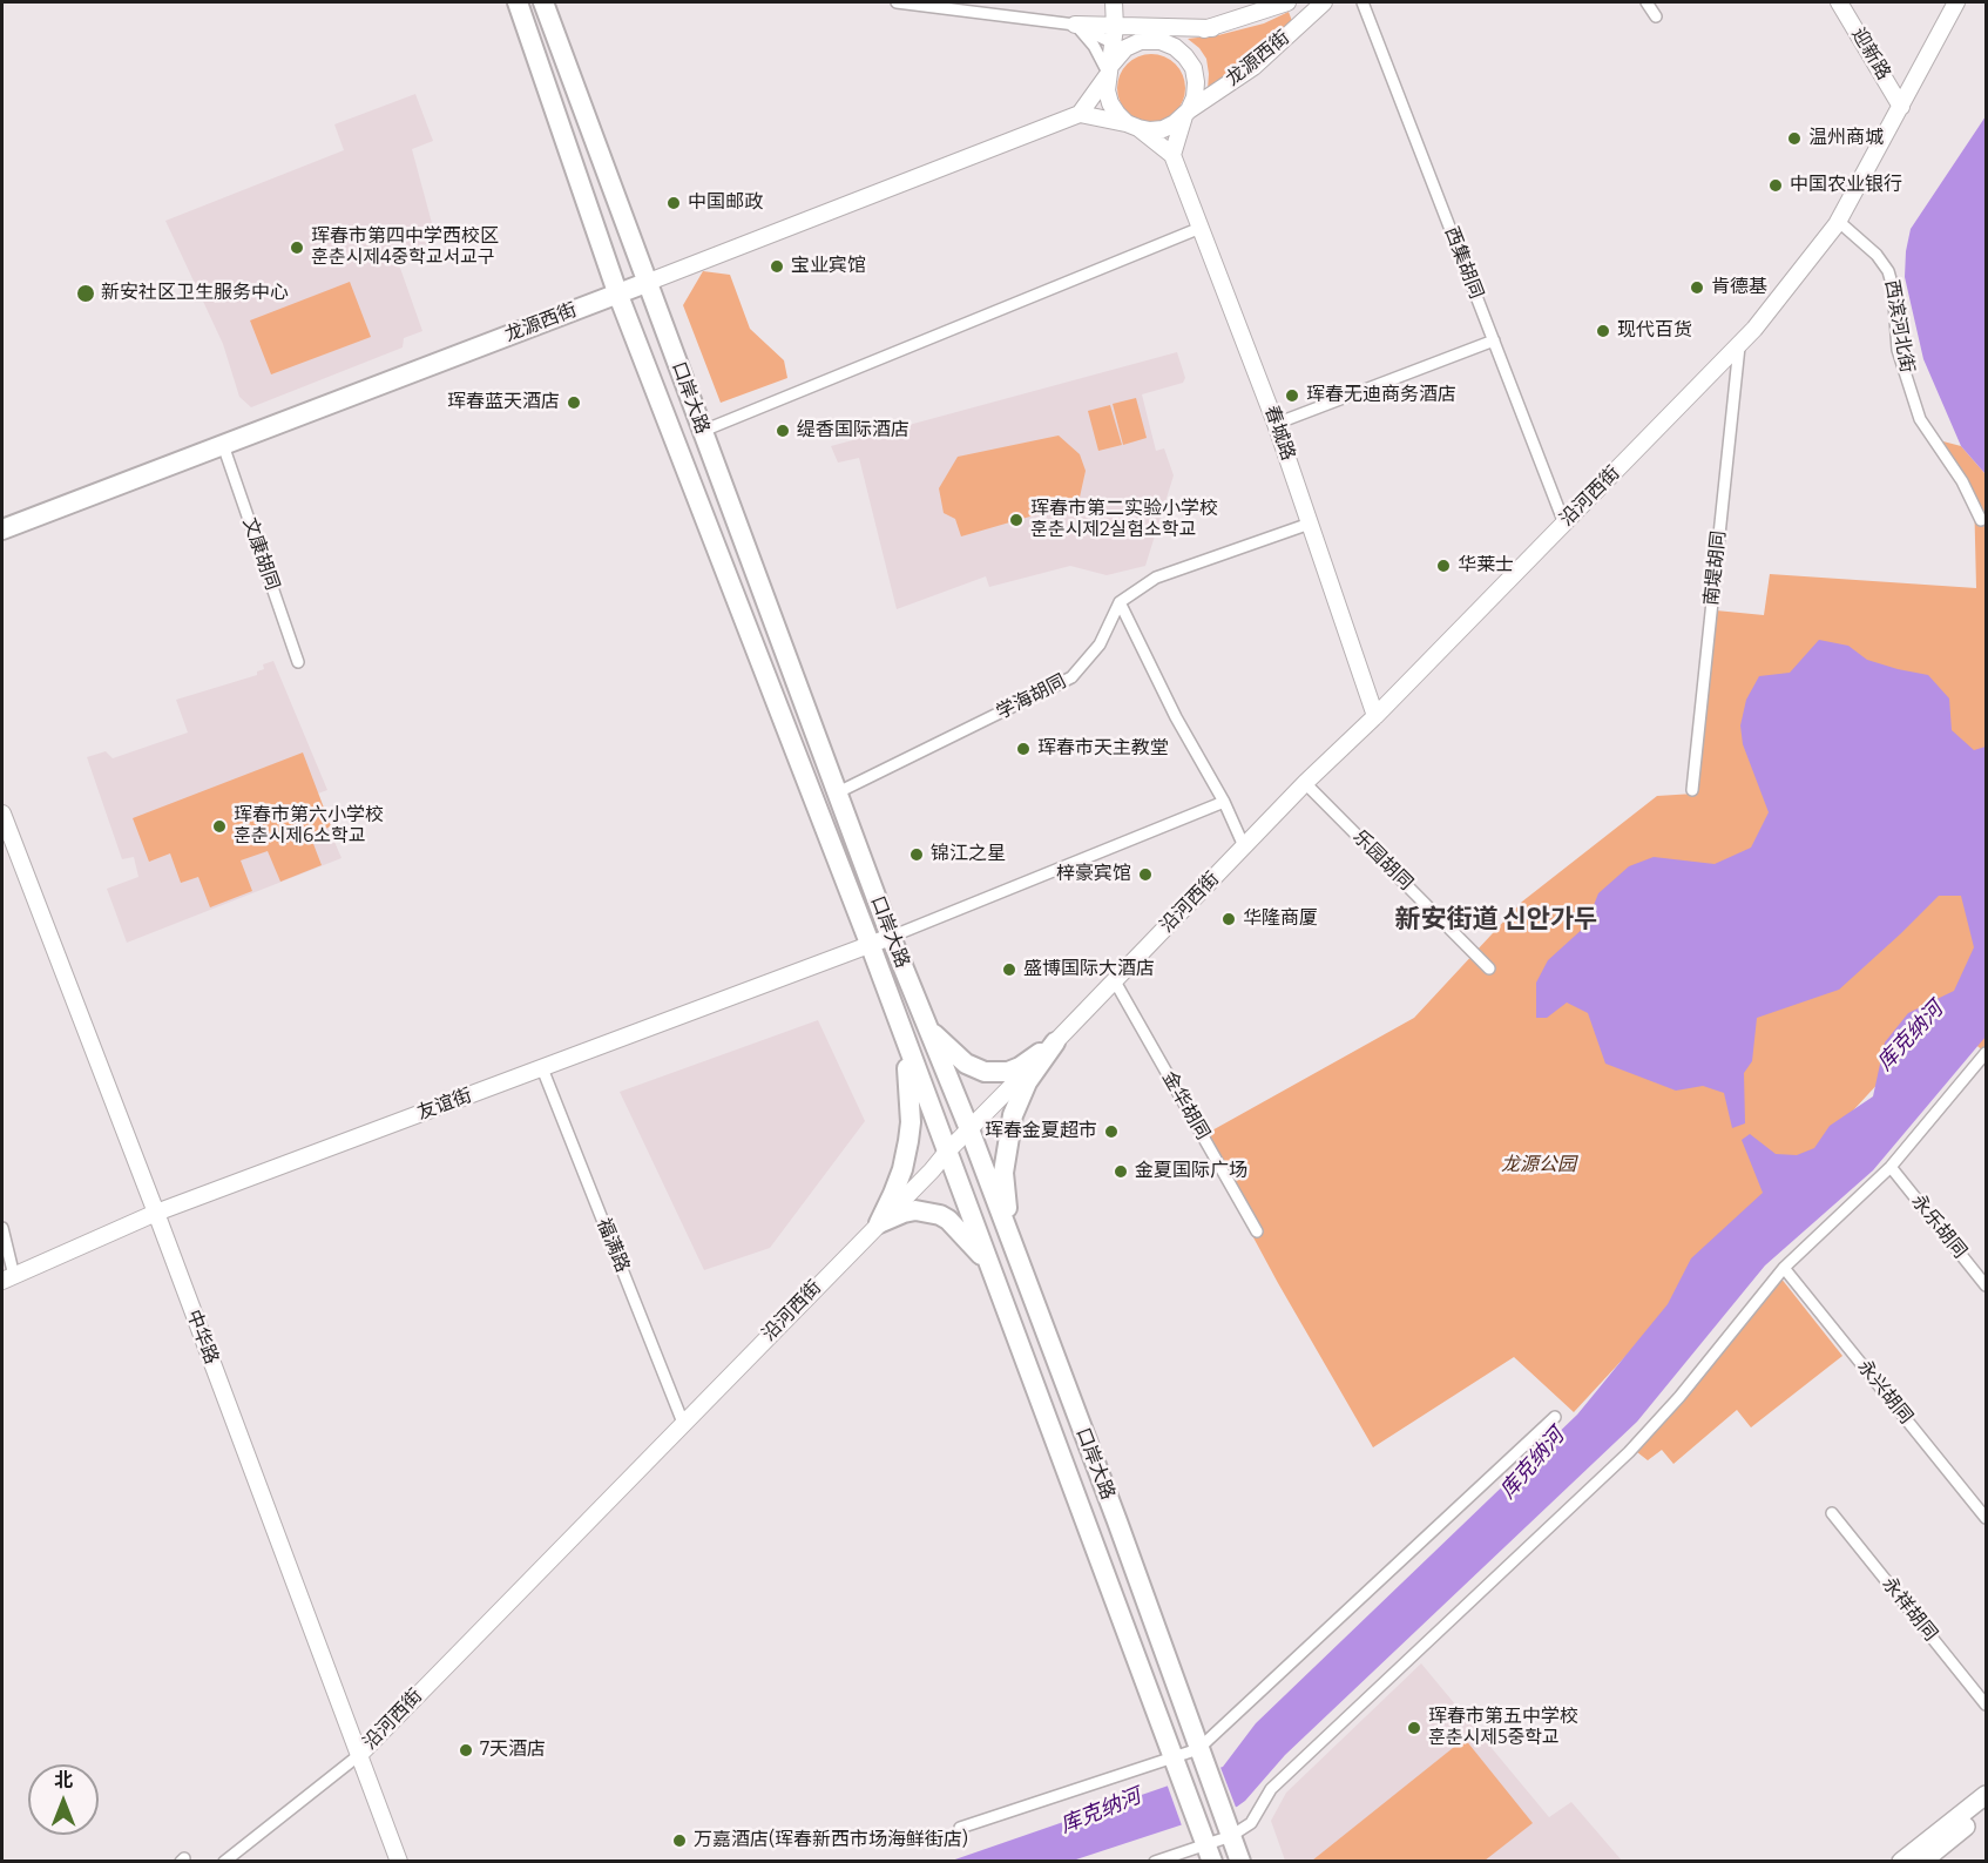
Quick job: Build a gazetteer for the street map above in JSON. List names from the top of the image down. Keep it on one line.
{"streets":{"highway":["龙源西街","口岸大路"],"street":["迎新路","西集胡同","西滨河北街","春城路","沿河西街","文康胡同","南堤胡同","学海胡同","乐园胡同","友谊街","金华胡同","永乐胡同","福满路","中华路","永兴胡同","永祥胡同"]},"crossings":[["迎新路","沿河西街"],["龙源西街","口岸大路"],["龙源西街","文康胡同"],["西集胡同","沿河西街"],["西滨河北街","沿河西街"],["口岸大路","沿河西街"],["口岸大路","学海胡同"],["口岸大路","友谊街"],["春城路","沿河西街"],["沿河西街","南堤胡同"],["沿河西街","乐园胡同"],["沿河西街","金华胡同"],["沿河西街","福满路"],["沿河西街","中华路"],["友谊街","福满路"],["友谊街","中华路"]],"districts":["新安街道 신안가두"],"water":["库克纳河"],"parks":["龙源公园"],"places":["温州商城","中国农业银行","中国邮政","珲春市第四中学西校区 훈춘시제4중학교서교구","宝业宾馆","肯德基","新安社区卫生服务中心","现代百货","珲春无迪商务酒店","珲春蓝天酒店","缇香国际酒店","珲春市第二实验小学校 훈춘시제2실험소학교","华莱士","珲春市天主教堂","珲春市第六小学校 훈춘시제6소학교","锦江之星","梓豪宾馆","华隆商厦","盛博国际大酒店","珲春金夏超市","金夏国际广场","珲春市第五中学校 훈춘시제5중학교","7天酒店","万嘉酒店(珲春新西市场海鲜街店)"],"north":"top"}
